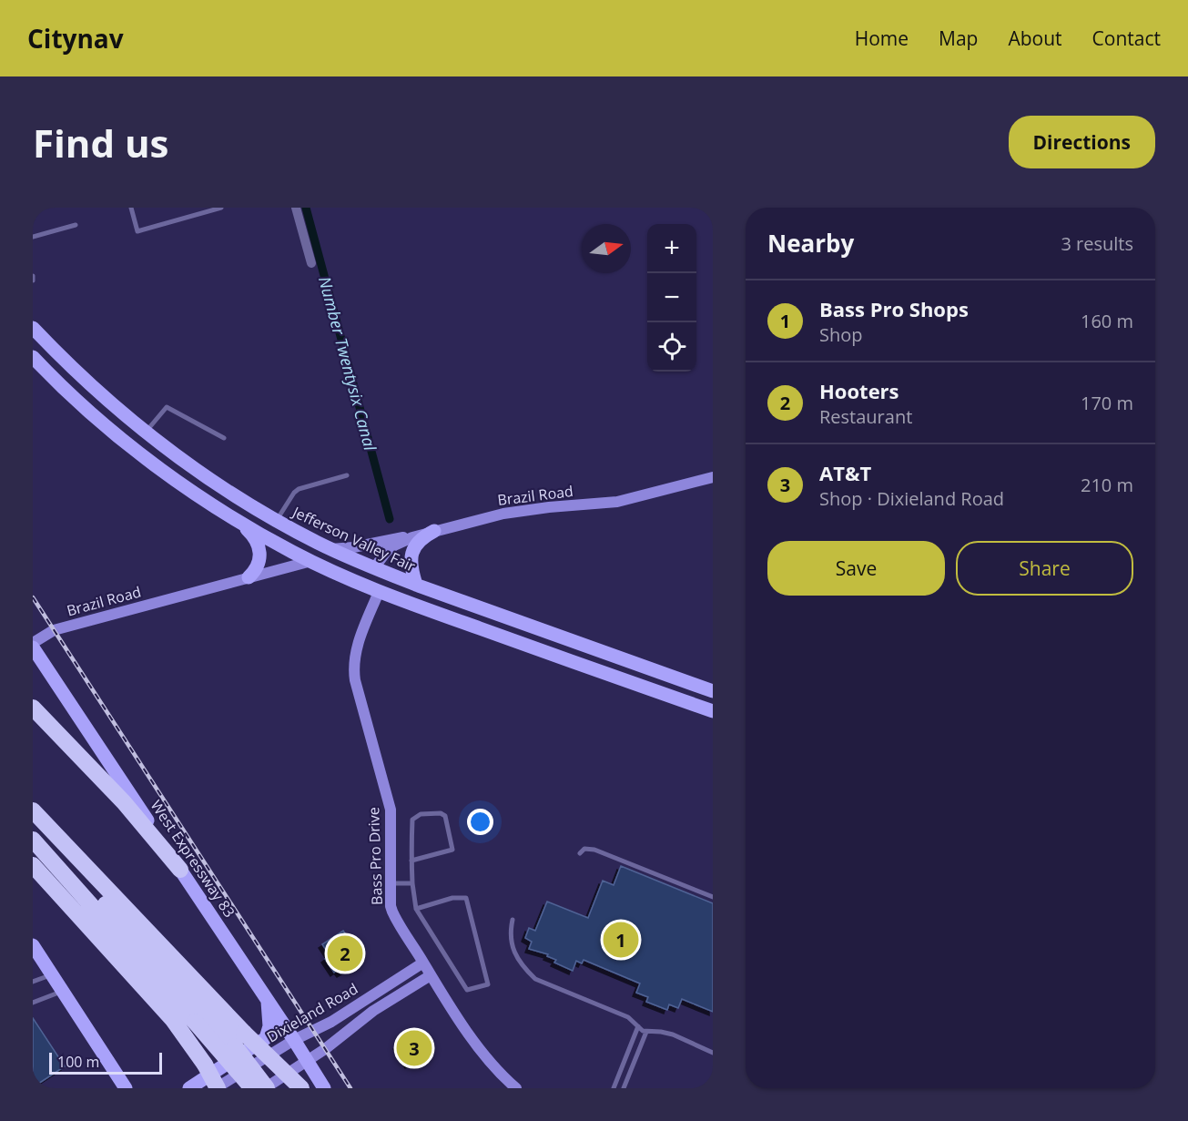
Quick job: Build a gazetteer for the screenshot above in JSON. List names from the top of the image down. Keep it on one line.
{"streets":{"main road":["Jefferson Valley Fair","West Expressway 83"],"street":["Brazil Road","Bass Pro Drive","Dixieland Road"]},"crossings":[["Brazil Road","Jefferson Valley Fair"],["Bass Pro Drive","Dixieland Road"],["West Expressway 83","Dixieland Road"]],"water":["Number Twentysix Canal"],"scale_bar":"100 m","north":"right","page":{"header":"Citynav","nav":["Home","Map","About","Contact"],"buttons":["Directions",["Save","Share"]],"title":"Find us","heading":["Nearby","3 results"],"map_buttons":["+","−"],"list":[{"mark":"1","name":"Bass Pro Shops","note":"Shop","value":"160 m"},{"mark":"2","name":"Hooters","note":"Restaurant","value":"170 m"},{"mark":"3","name":"AT&T","note":"Shop · Dixieland Road","value":"210 m"}],"pins":["1","2","3"],"scale":"100 m"}}
